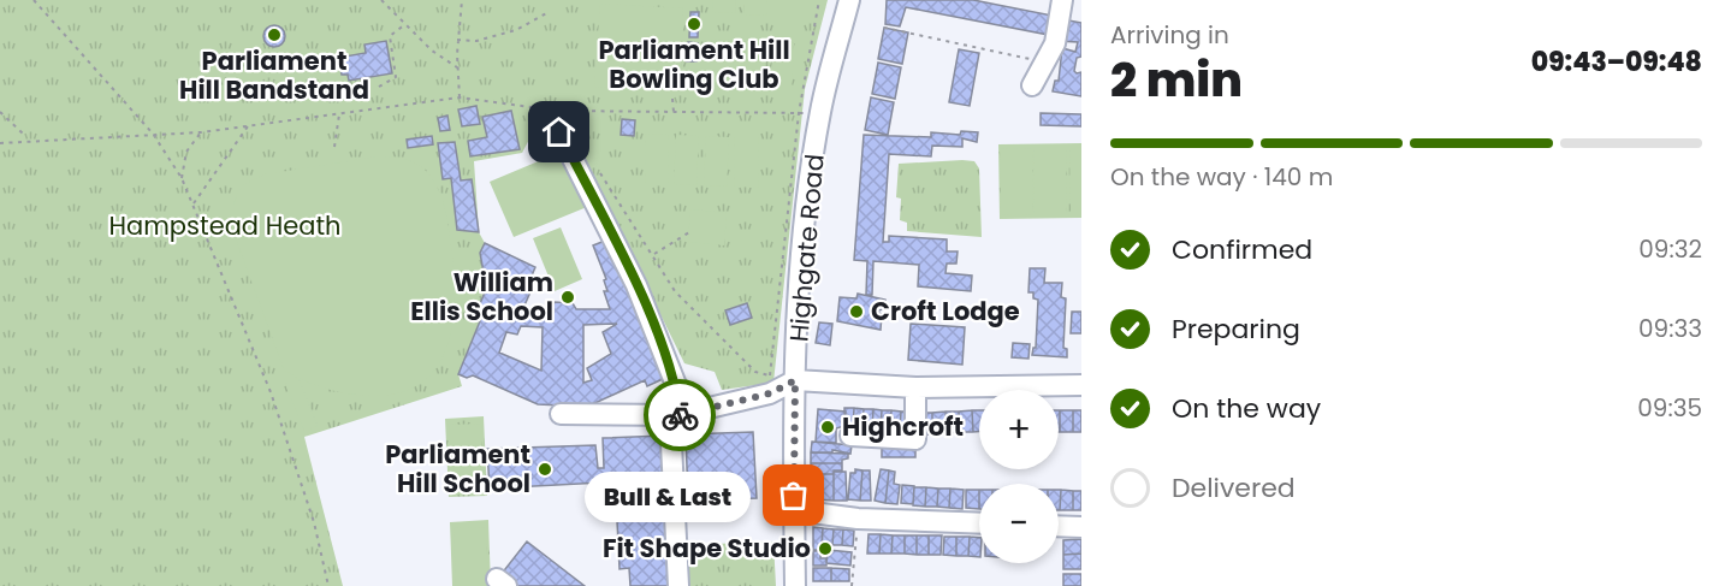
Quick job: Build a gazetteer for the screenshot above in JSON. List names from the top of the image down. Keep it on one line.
{"streets":{"street":["Highgate Road"]},"parks":["Hampstead Heath"],"places":["Parliament Hill Bowling Club","Parliament Hill Bandstand","William Ellis School","Croft Lodge","Highcroft","Parliament Hill School","Bull & Last","Fit Shape Studio"],"page":{"heading":["2 min","Arriving in","09:43–09:48"],"bar":"On the way · 140 m","list":[["Confirmed","09:32"],["Preparing","09:33"],["On the way","09:35"],"Delivered"],"map_buttons":["+","−"],"bubble":"Bull & Last"}}
